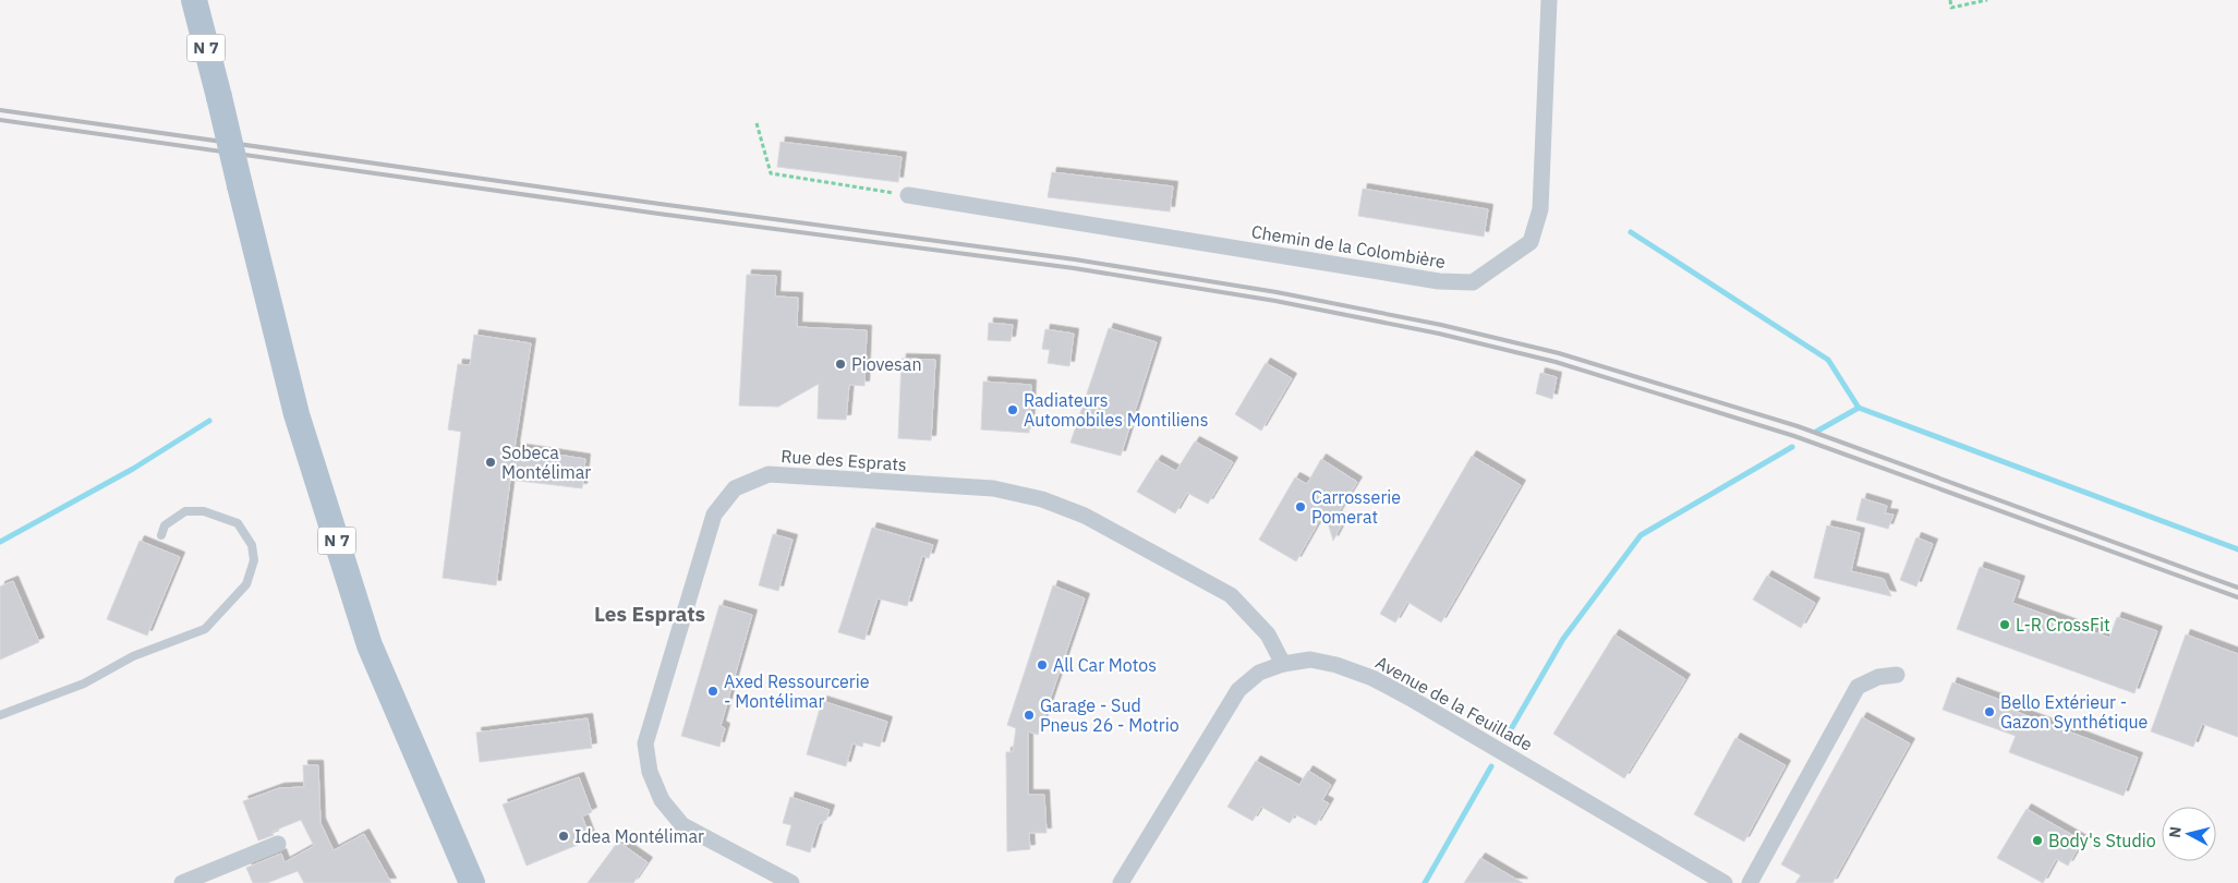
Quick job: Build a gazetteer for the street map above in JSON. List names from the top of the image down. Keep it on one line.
{"streets":{"main road":["N 7"],"street":["Chemin de la Colombière","Rue des Esprats","Avenue de la Feuillade"]},"crossings":[["Rue des Esprats","Avenue de la Feuillade"]],"districts":["Les Esprats"],"places":["Piovesan","Radiateurs Automobiles Montiliens","Sobeca Montélimar","Carrosserie Pomerat","L-R CrossFit","All Car Motos","Axed Ressourcerie - Montélimar","Bello Extérieur - Gazon Synthétique","Garage - Sud Pneus 26 - Motrio","Idea Montélimar","Body's Studio"],"north":"left"}
